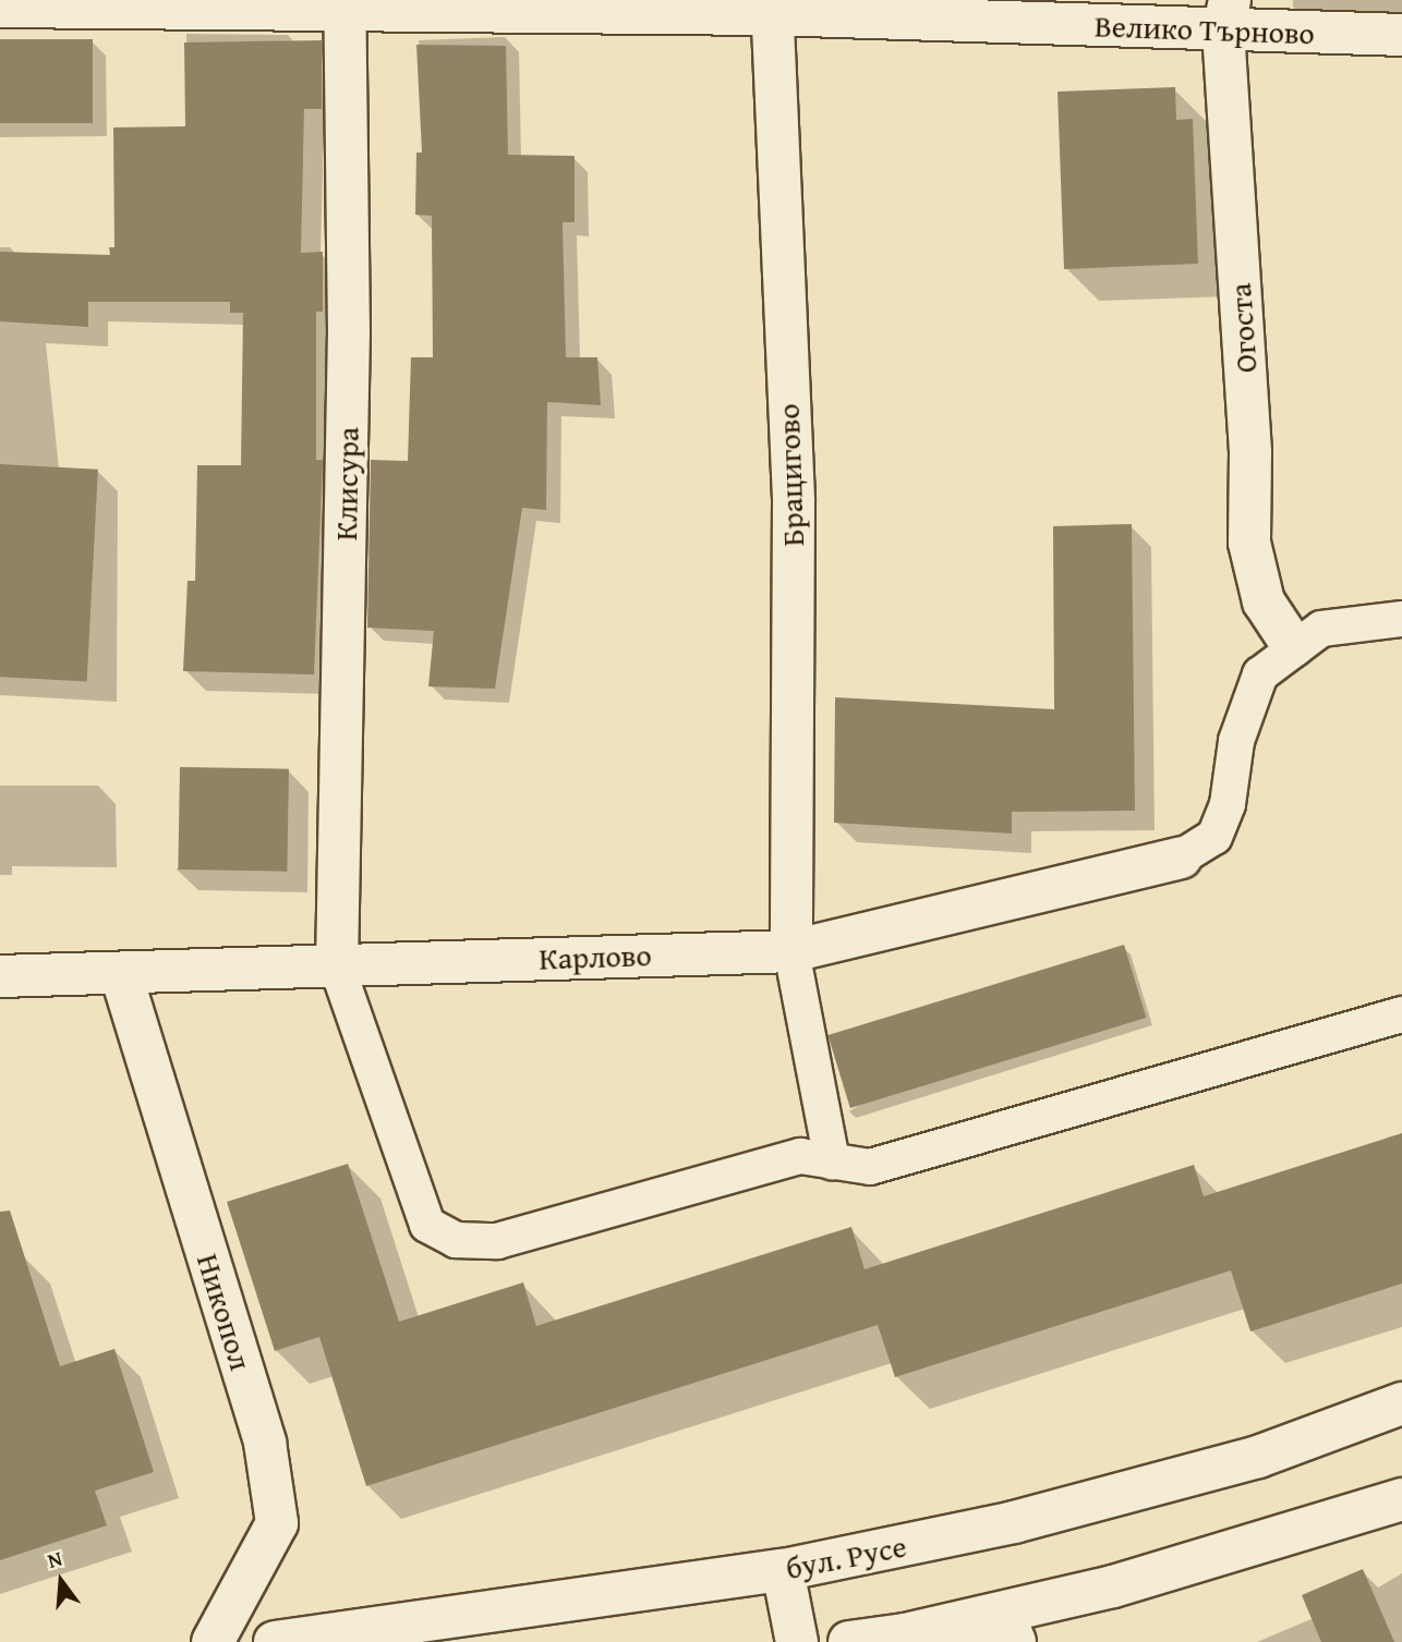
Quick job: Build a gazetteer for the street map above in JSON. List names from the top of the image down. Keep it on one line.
{"streets":{"street":["Велико Търново","Огоста","Брацигово","Клисура","Карлово","Никопол","бул. Русе"]},"crossings":[["Велико Търново","Огоста"],["Велико Търново","Брацигово"],["Велико Търново","Клисура"],["Брацигово","Карлово"],["Клисура","Карлово"],["Карлово","Никопол"]],"north":"top"}
